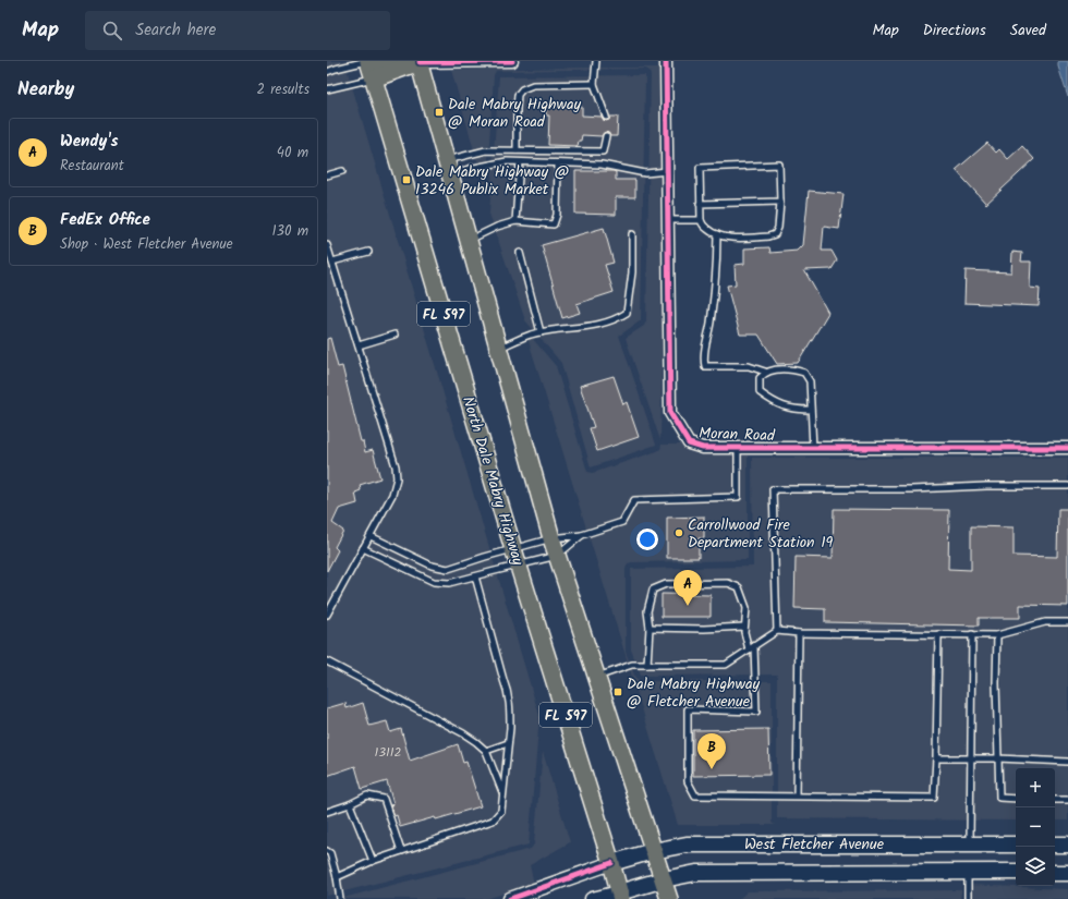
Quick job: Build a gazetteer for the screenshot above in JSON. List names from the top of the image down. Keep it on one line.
{"streets":{"main road":["FL 597","North Dale Mabry Highway","West Fletcher Avenue"],"street":["Moran Road"]},"crossings":[["FL 597","West Fletcher Avenue"],["North Dale Mabry Highway","West Fletcher Avenue"]],"places":{"transit":["Dale Mabry Highway @ Moran Road","Dale Mabry Highway @ 13246 Publix Market","Dale Mabry Highway @ Fletcher Avenue"],"other":["Carrollwood Fire Department Station 19"]},"house_numbers":["13112"],"page":{"header":"Map","search":"Search here","nav":["Map","Directions","Saved"],"heading":["Nearby","2 results"],"list":[{"mark":"A","name":"Wendy's","note":"Restaurant","value":"40 m"},{"mark":"B","name":"FedEx Office","note":"Shop · West Fletcher Avenue","value":"130 m"}],"pins":["A","B"],"map_buttons":["+","−"]}}
